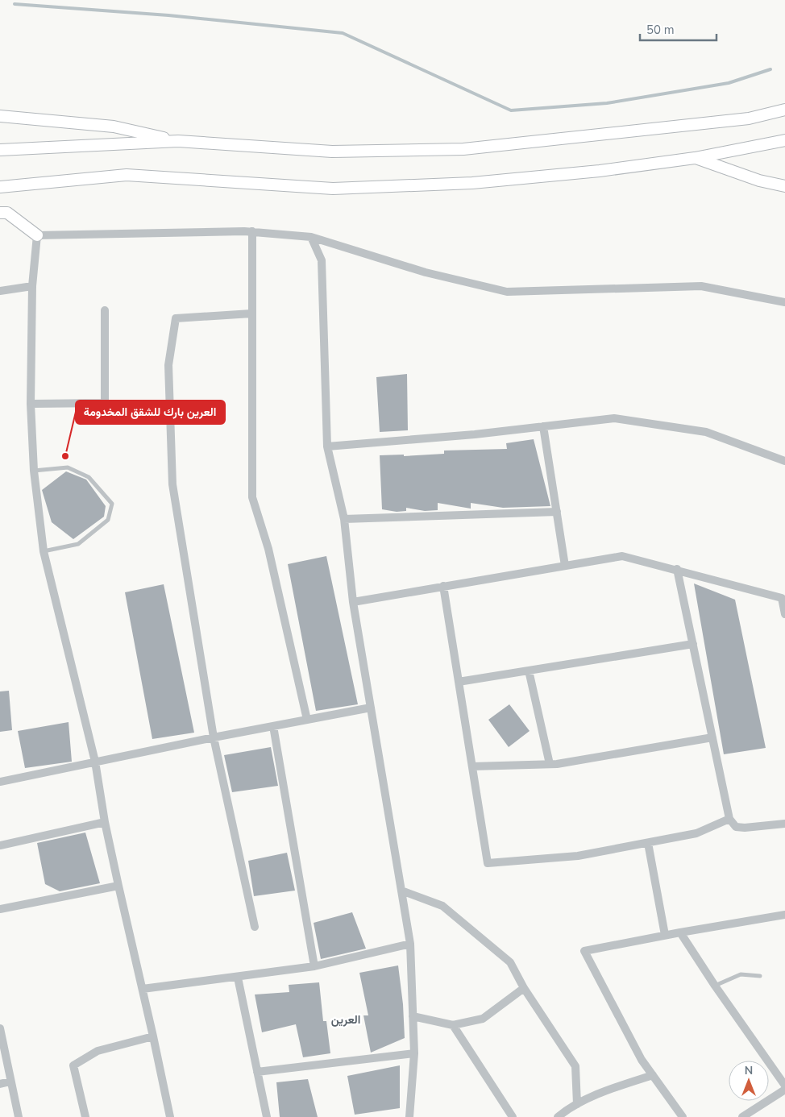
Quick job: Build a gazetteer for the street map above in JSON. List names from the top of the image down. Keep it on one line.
{"districts":["العرين"],"places":["العرين بارك للشقق المخدومة"],"scale_bar":"50 m","north":"top"}
